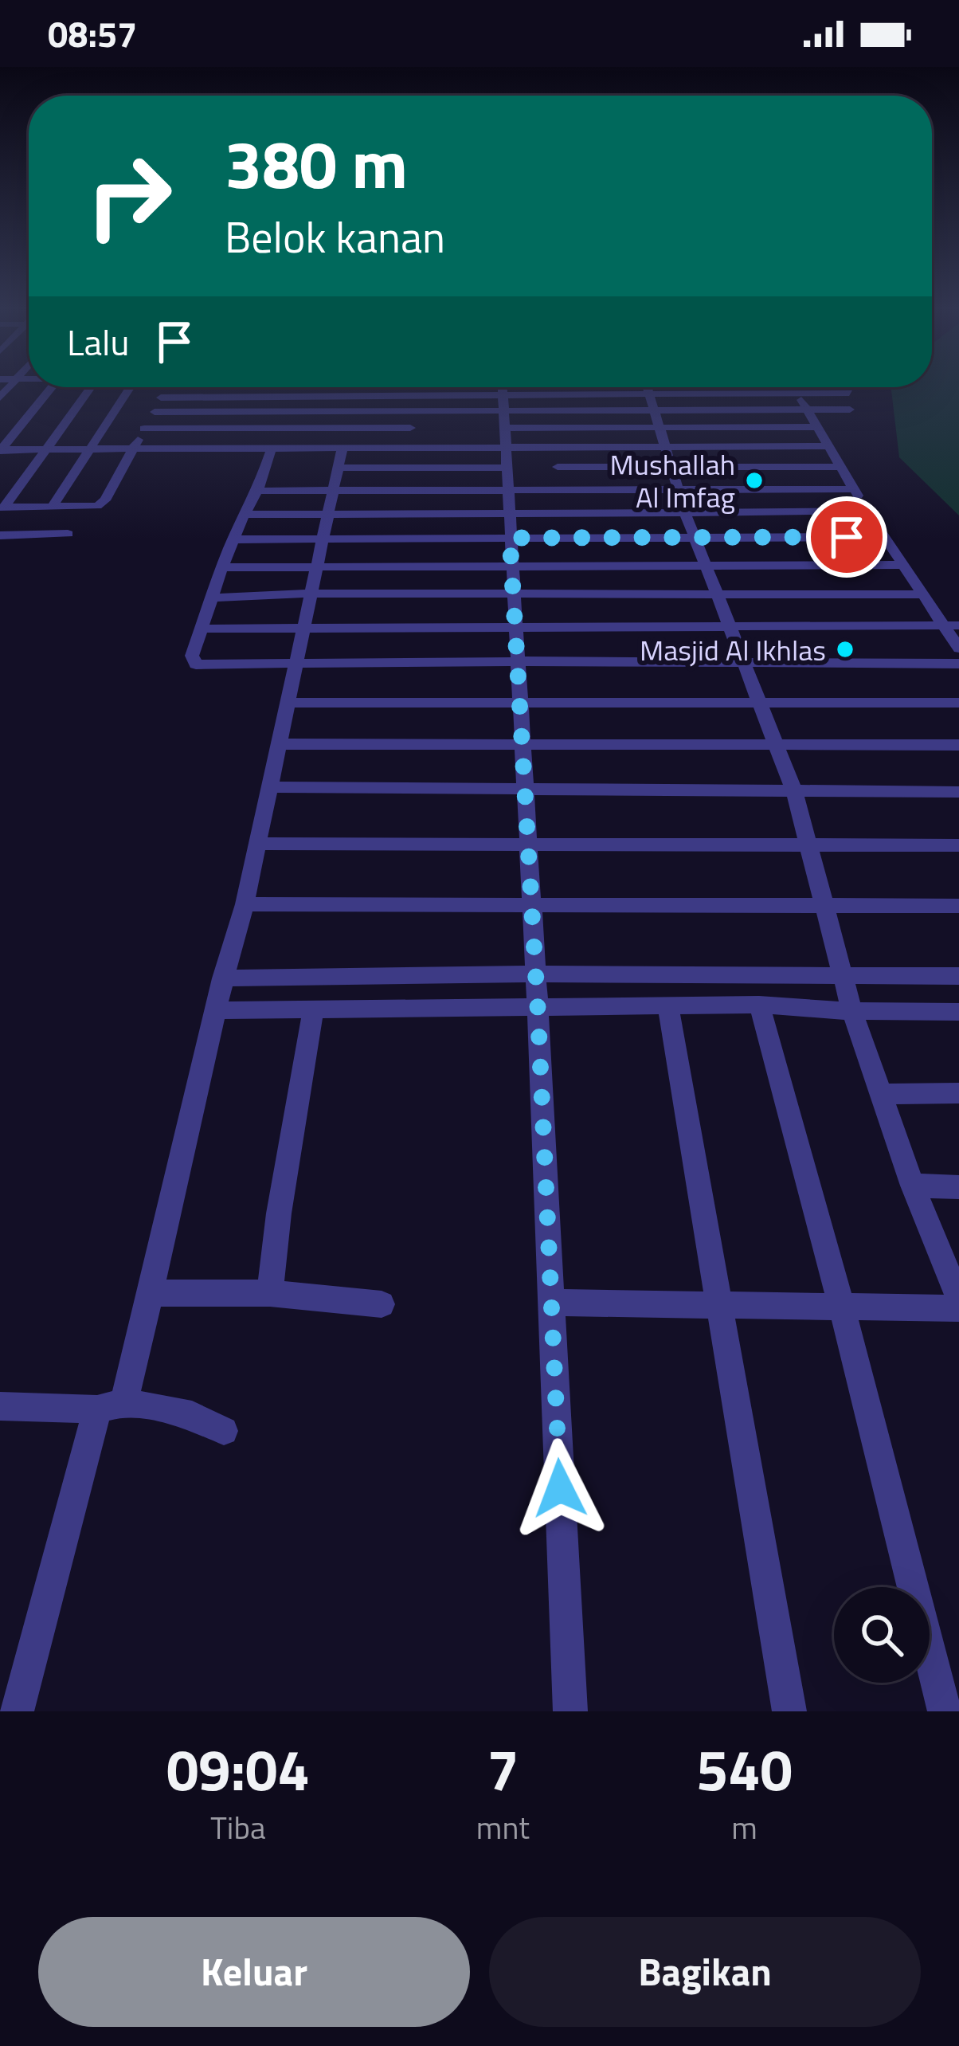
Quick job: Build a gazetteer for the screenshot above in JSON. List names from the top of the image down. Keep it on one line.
{"places":["Mushallah Al Imfag","Masjid Al Ikhlas"],"page":{"status":"08:57","turn":["380 m","Belok kanan"],"then":"Lalu","eta":["09:04","Tiba","7","mnt","540","m"],"buttons":["Keluar","Bagikan"]}}
